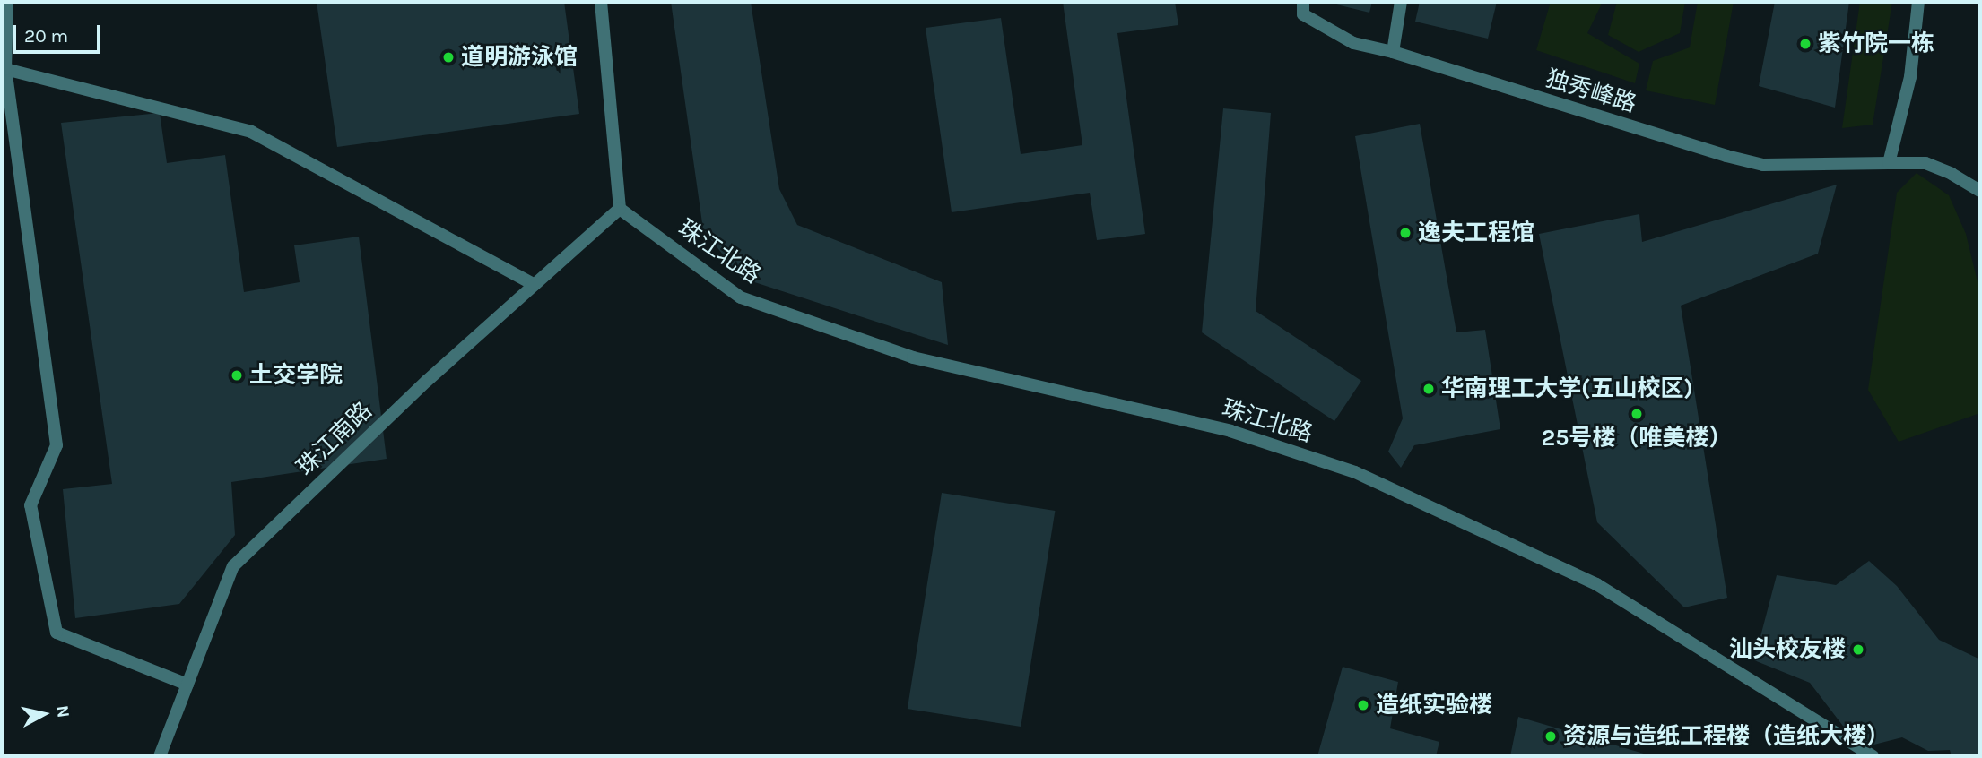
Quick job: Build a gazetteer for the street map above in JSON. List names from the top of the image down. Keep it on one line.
{"streets":{"street":["独秀峰路","珠江北路","珠江南路"]},"crossings":[["珠江北路","珠江南路"]],"places":["紫竹院一栋","道明游泳馆","逸夫工程馆","土交学院","华南理工大学(五山校区)","25号楼（唯美楼）","汕头校友楼","造纸实验楼","资源与造纸工程楼（造纸大楼）"],"scale_bar":"20 m","north":"right"}
